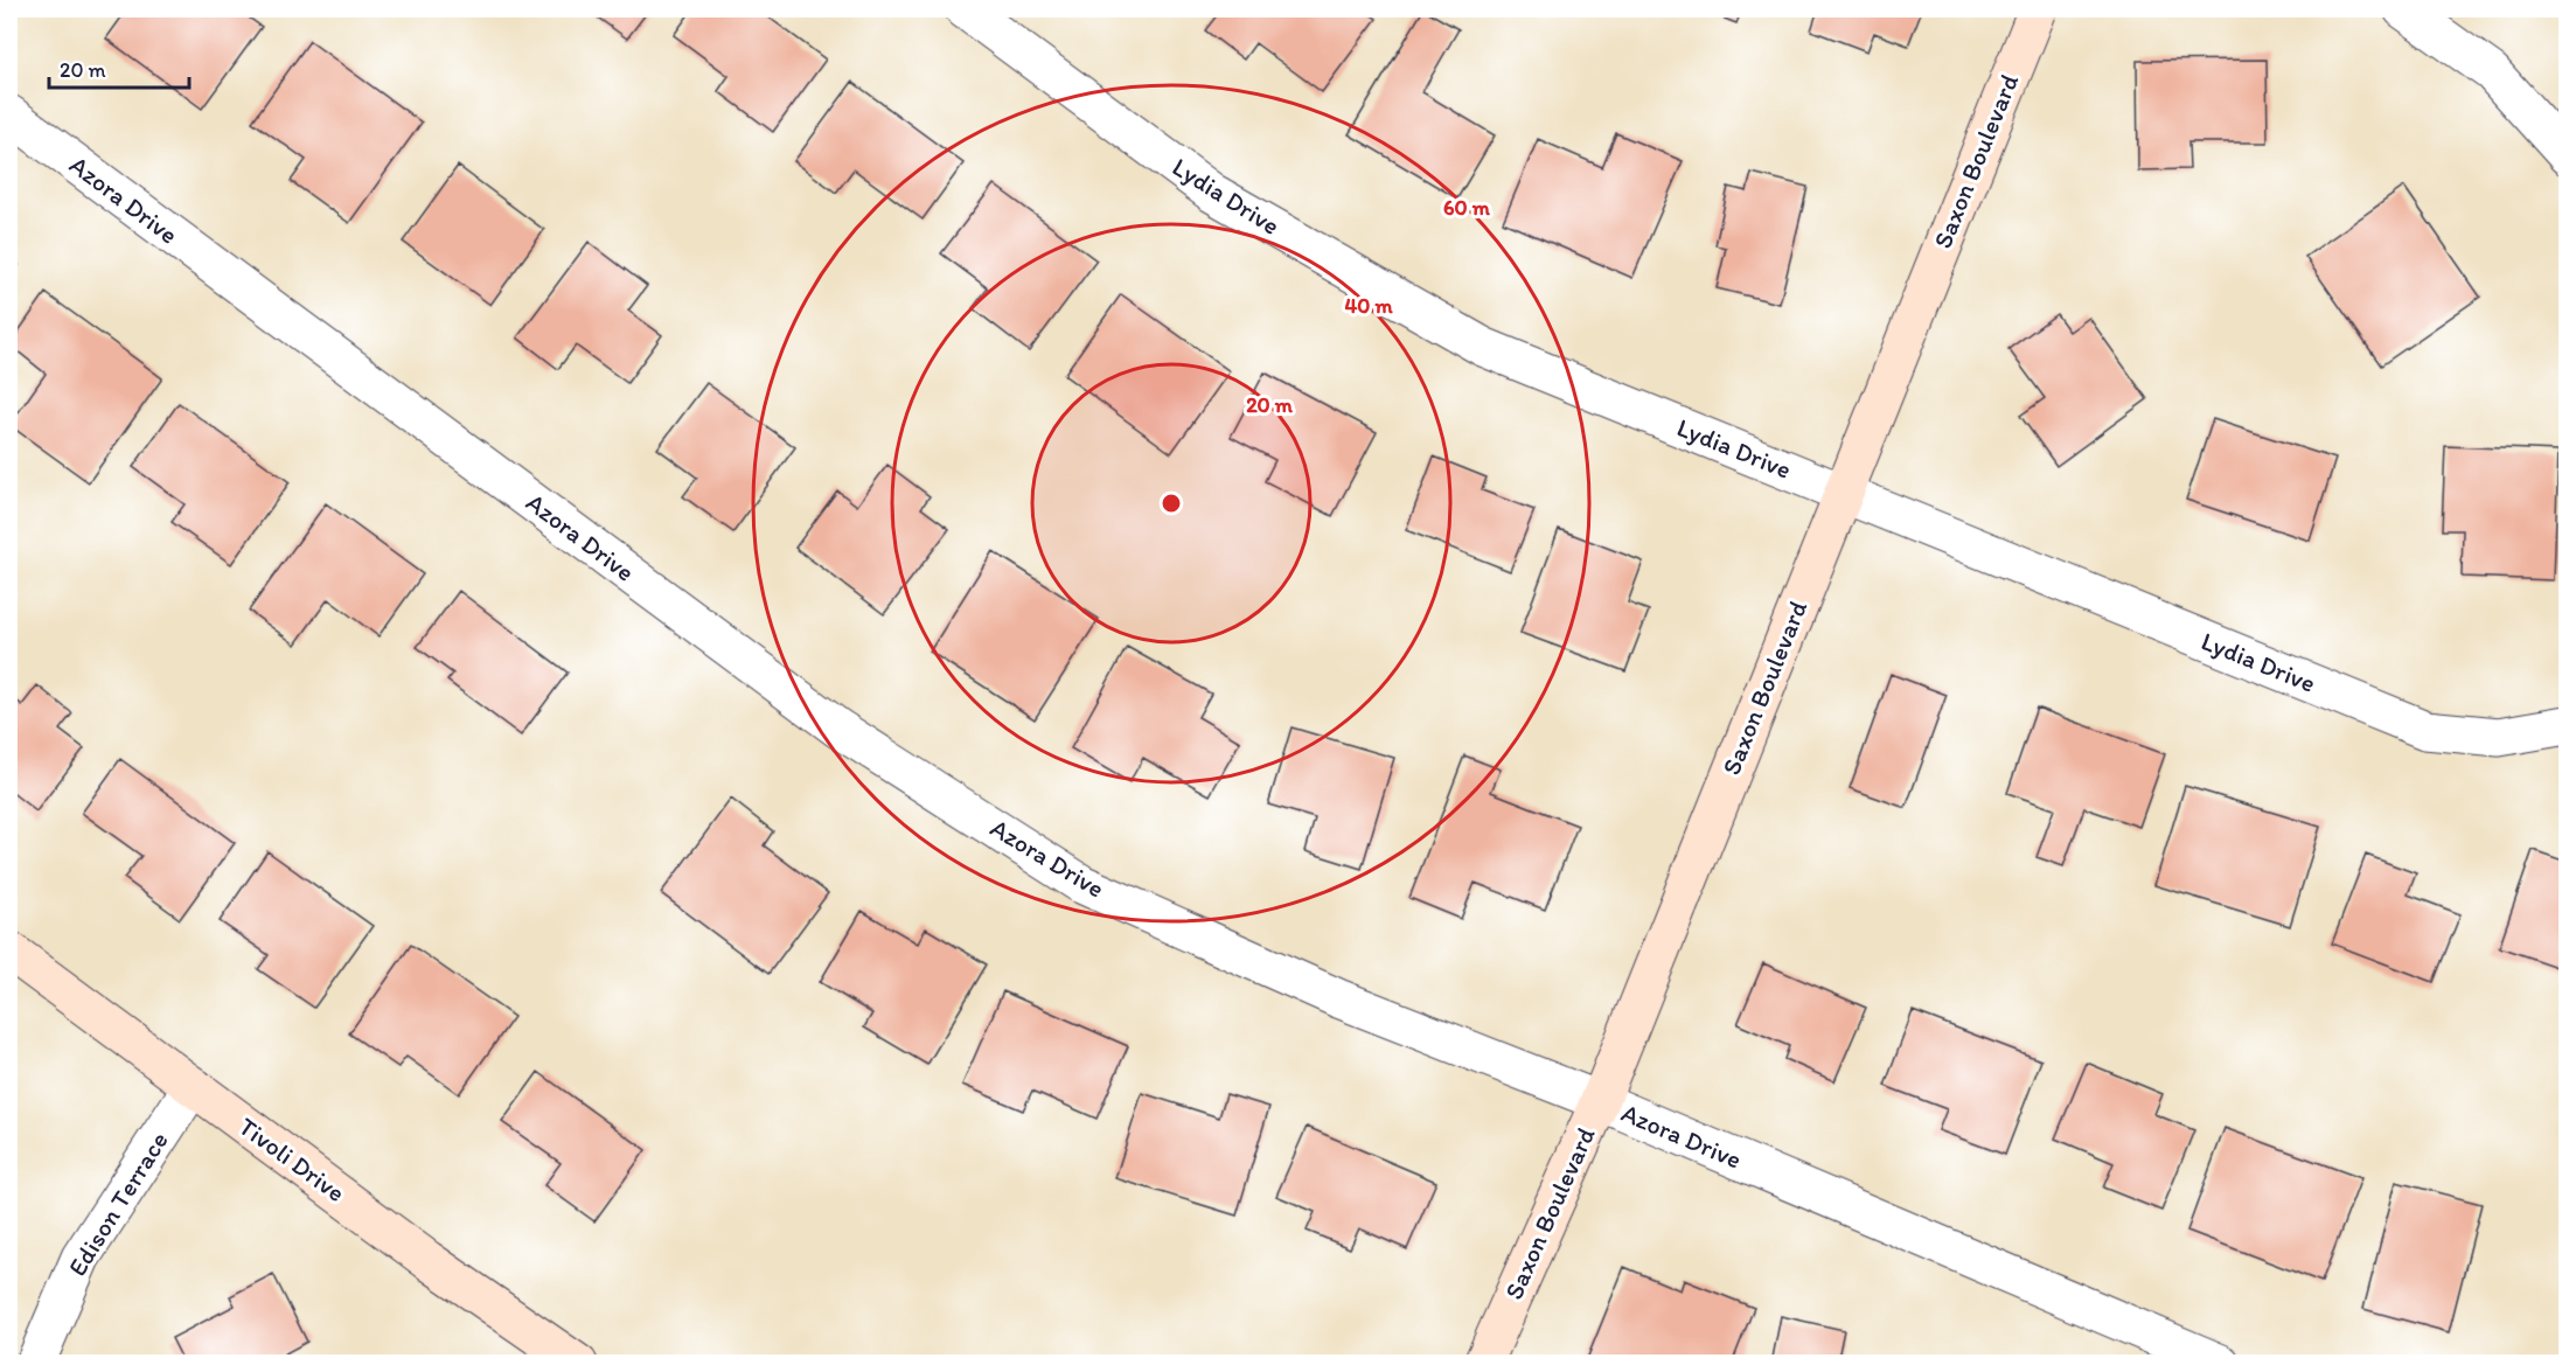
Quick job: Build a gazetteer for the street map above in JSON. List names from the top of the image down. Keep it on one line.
{"streets":{"main road":["Saxon Boulevard","Tivoli Drive"],"street":["Lydia Drive","Azora Drive","Edison Terrace"]},"crossings":[["Saxon Boulevard","Lydia Drive"],["Saxon Boulevard","Azora Drive"],["Tivoli Drive","Edison Terrace"]],"scale_bar":"20 m","rings":["60 m","40 m","20 m"]}
